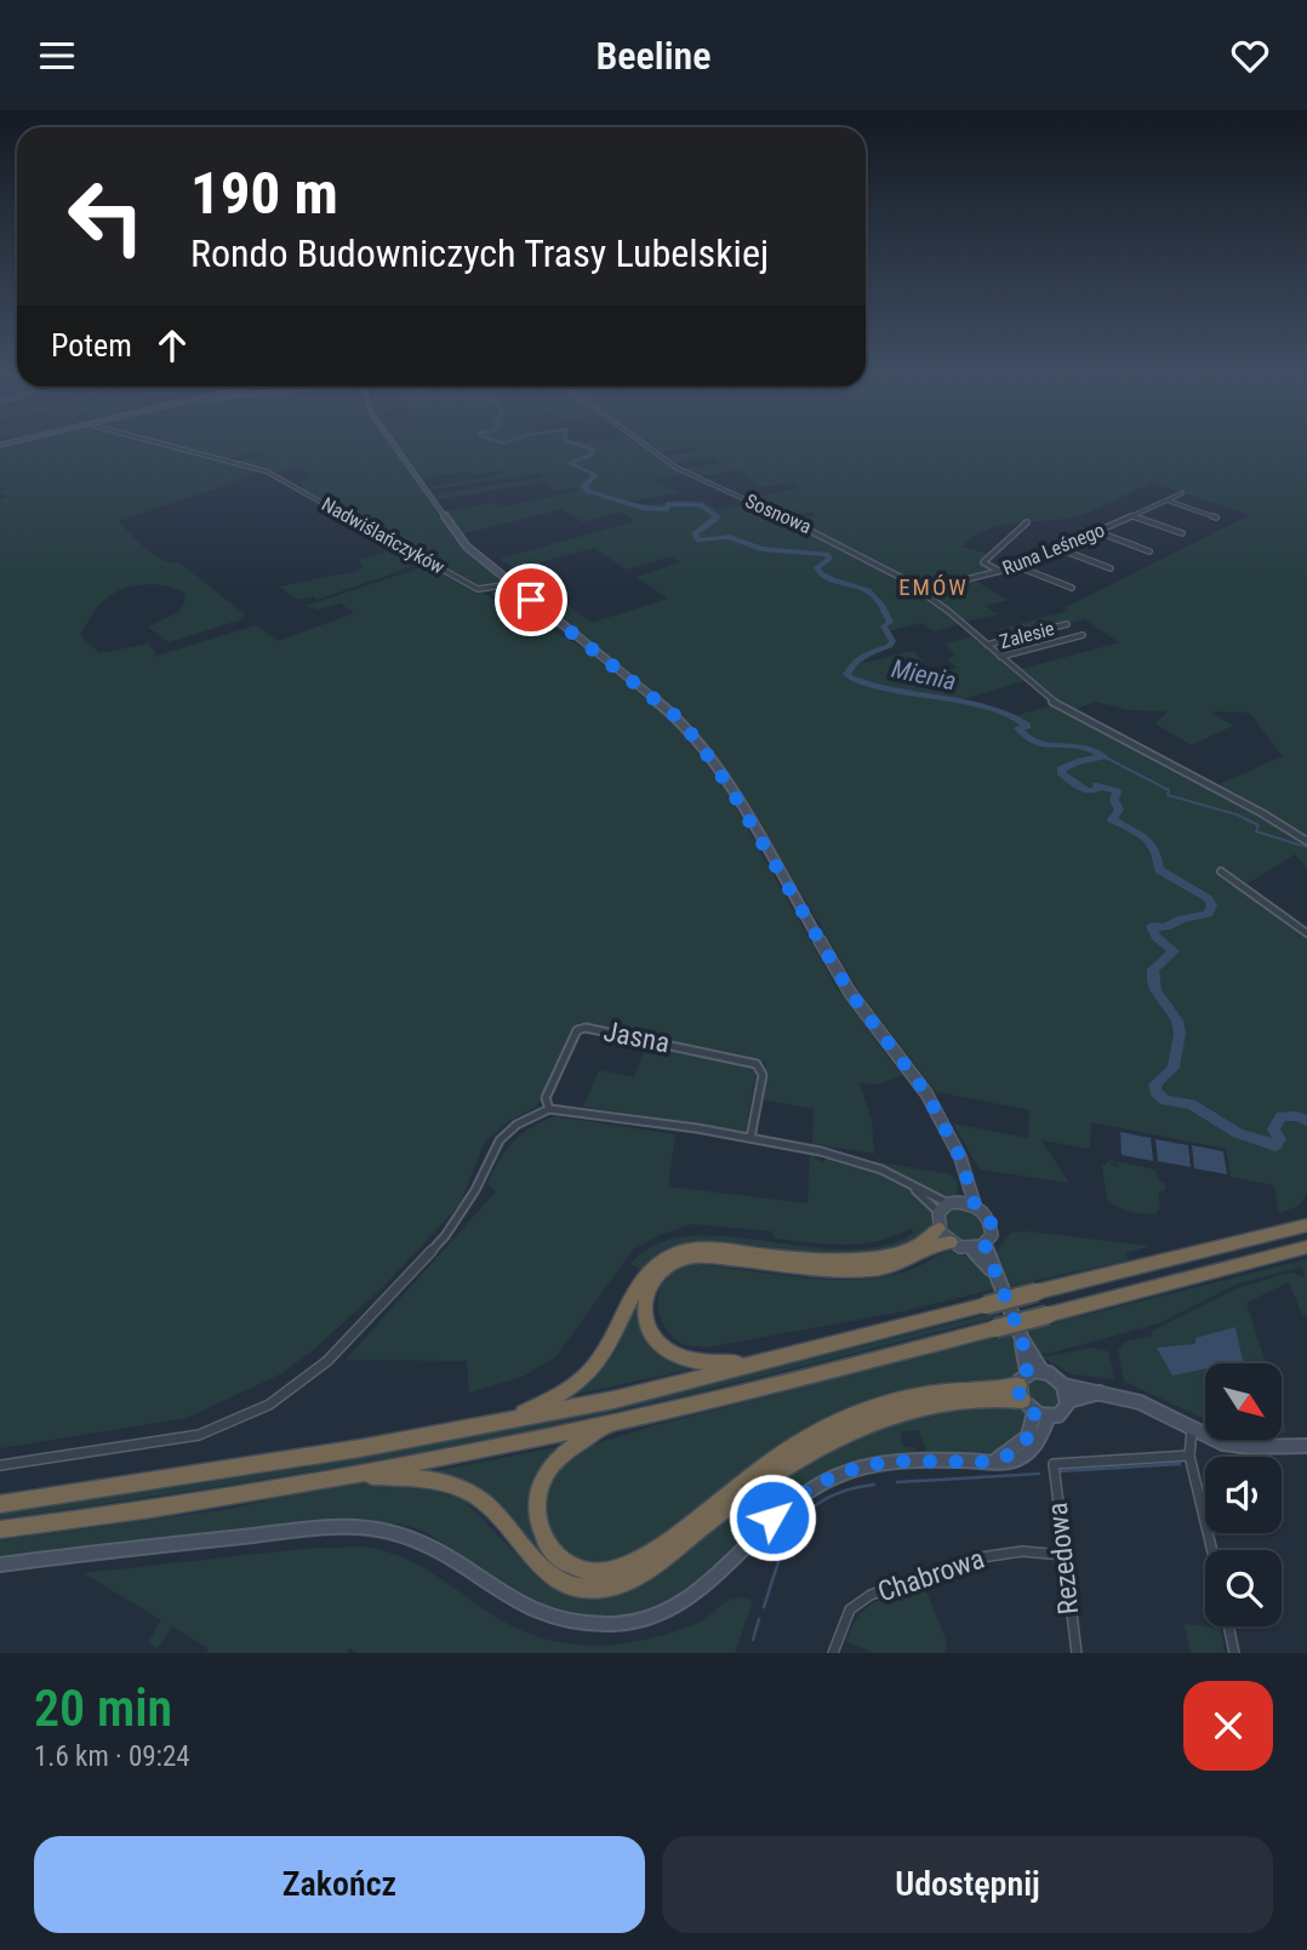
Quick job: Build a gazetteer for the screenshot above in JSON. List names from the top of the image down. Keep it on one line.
{"streets":{"street":["Sosnowa","Nadwiślańczyków","Runa Leśnego","Zalesie","Jasna","Rezedowa","Chabrowa"]},"crossings":[["Sosnowa","Runa Leśnego"],["Sosnowa","Zalesie"],["Rezedowa","Chabrowa"]],"districts":["EMÓW"],"water":["Mienia"],"north":"bottom right","page":{"header":"Beeline","turn":["190 m","Rondo Budowniczych Trasy Lubelskiej"],"then":"Potem","heading":["20 min","1.6 km · 09:24"],"buttons":["Zakończ","Udostępnij"]}}
